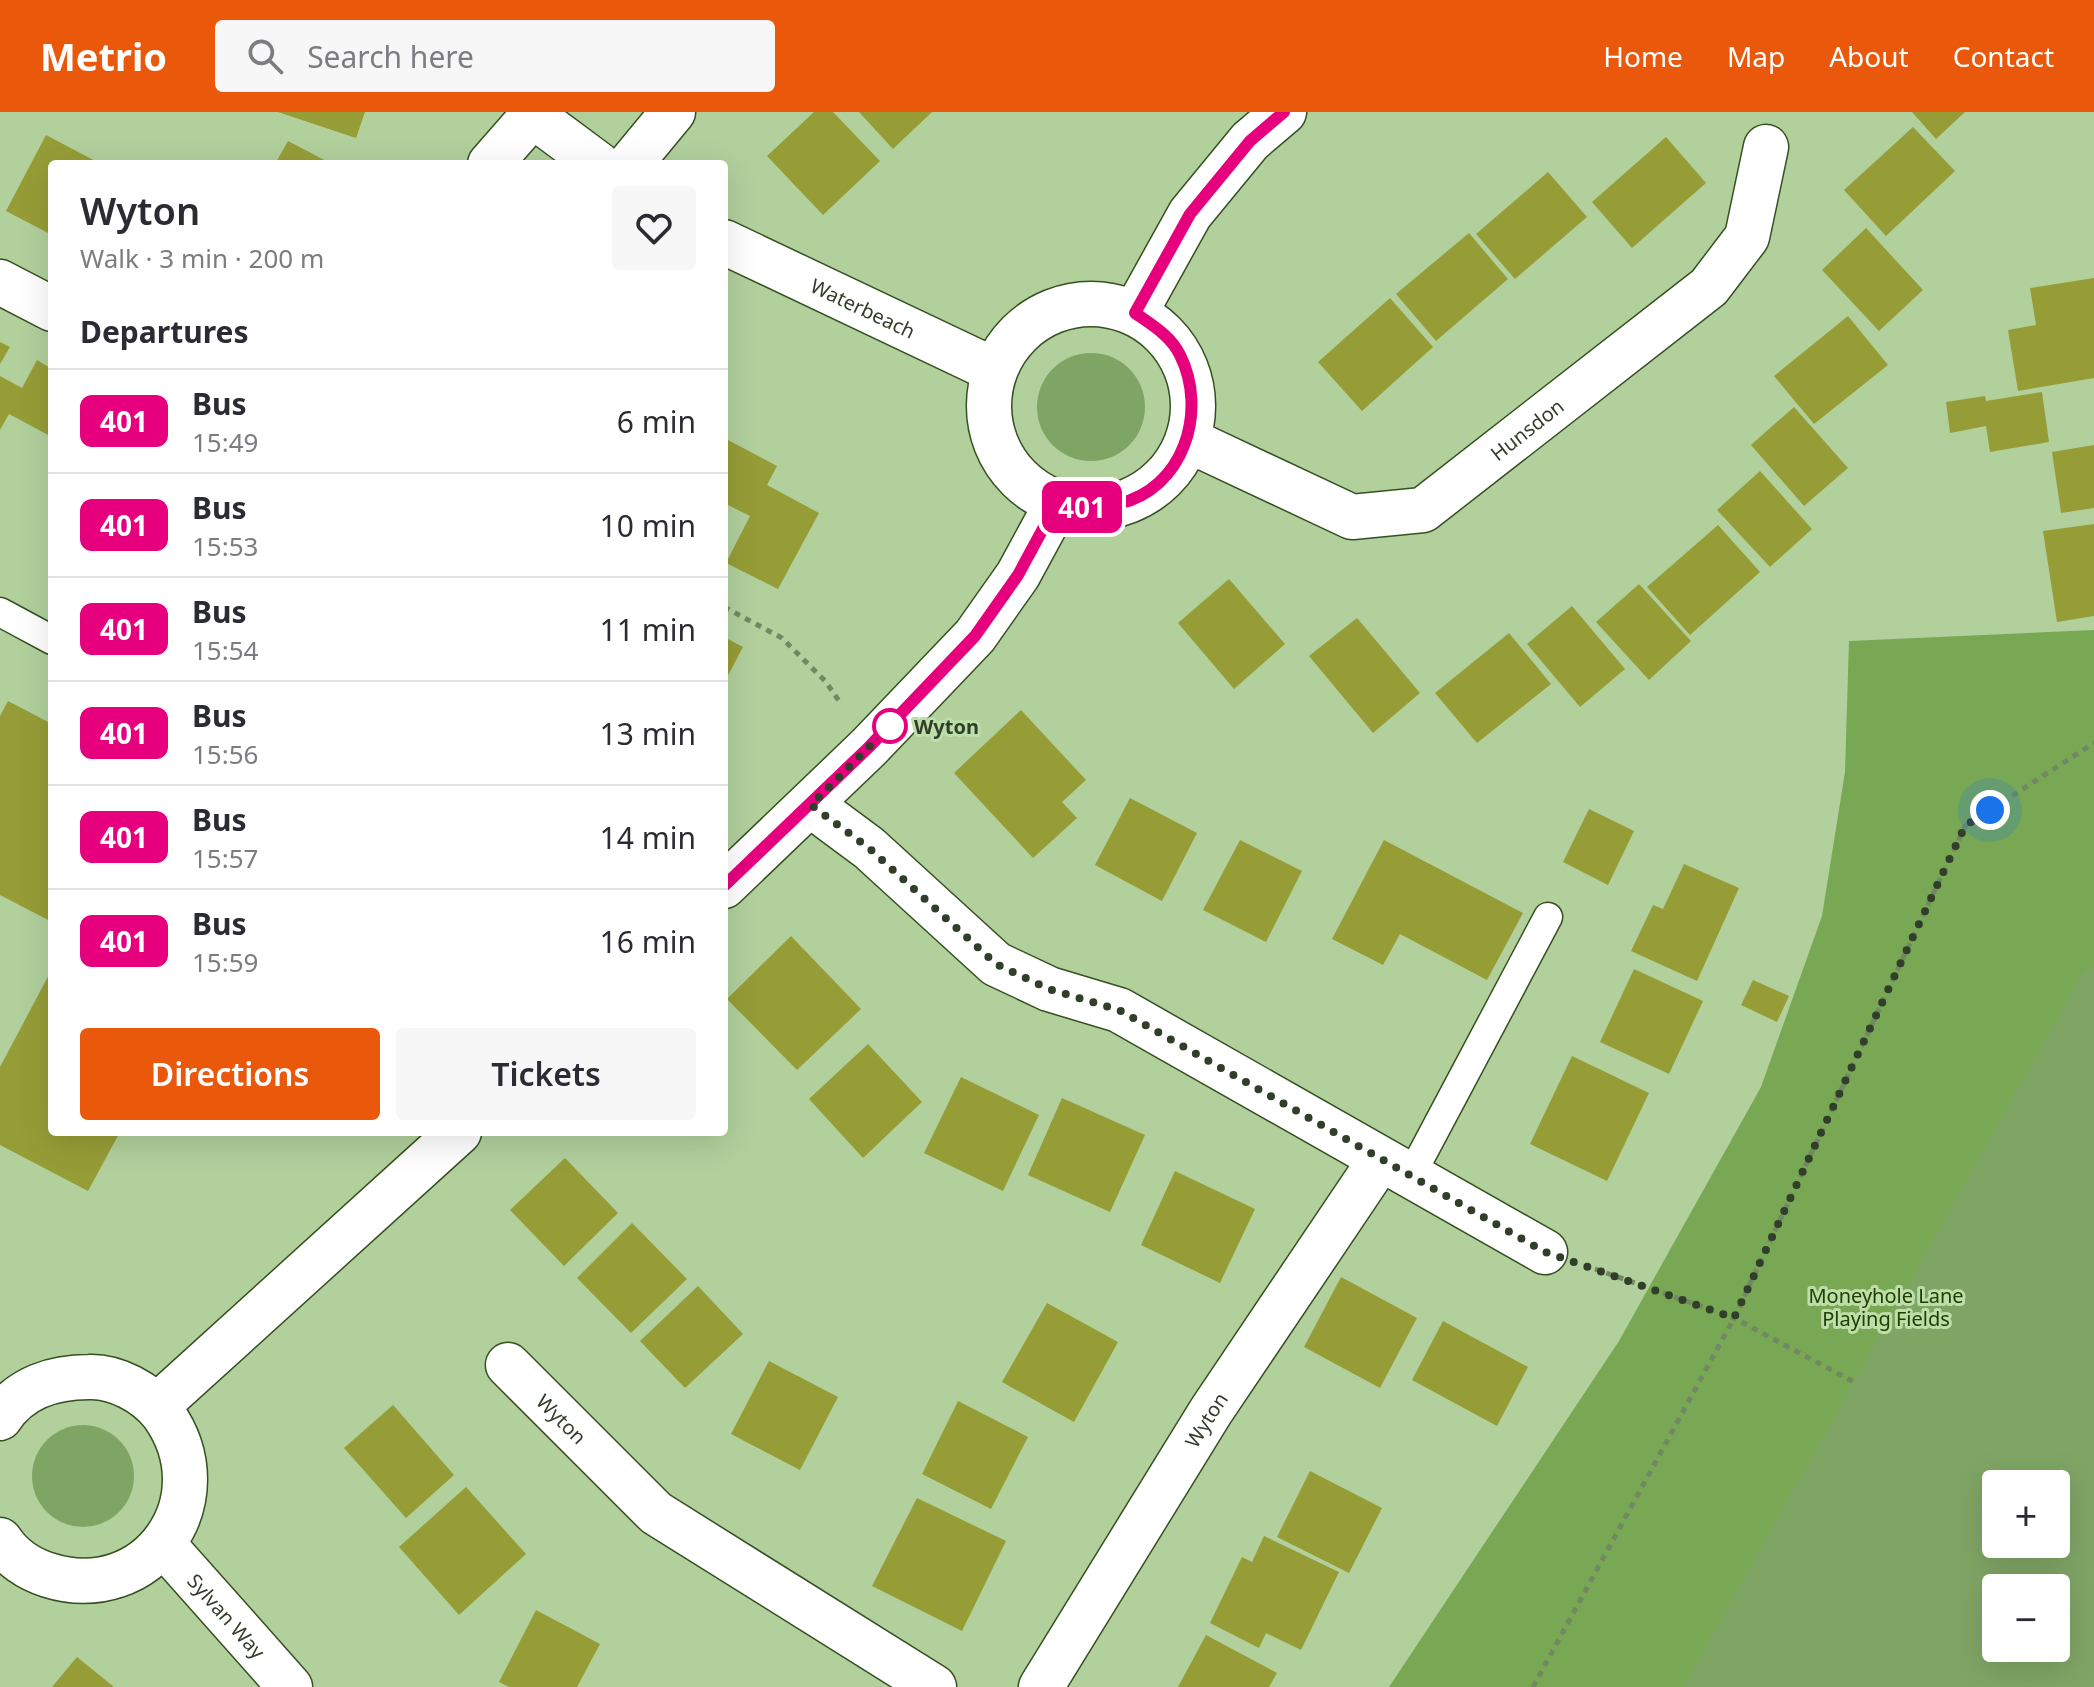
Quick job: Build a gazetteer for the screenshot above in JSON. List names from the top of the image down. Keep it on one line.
{"streets":{"street":["Waterbeach","Hunsdon","Wyton","Sylvan Way"]},"crossings":[["Waterbeach","Hunsdon"]],"parks":["Moneyhole Lane Playing Fields"],"places":["Wyton"],"lines":["bus line 401"],"page":{"header":"Metrio","search":"Search here","nav":["Home","Map","About","Contact"],"on_map":"401","heading":[["Wyton","Walk · 3 min · 200 m"],"Departures"],"list":[{"mark":"401","name":"Bus","note":"15:49","value":"6 min"},{"mark":"401","name":"Bus","note":"15:53","value":"10 min"},{"mark":"401","name":"Bus","note":"15:54","value":"11 min"},{"mark":"401","name":"Bus","note":"15:56","value":"13 min"},{"mark":"401","name":"Bus","note":"15:57","value":"14 min"},{"mark":"401","name":"Bus","note":"15:59","value":"16 min"}],"buttons":["Directions","Tickets"],"map_buttons":["+","−"]}}
